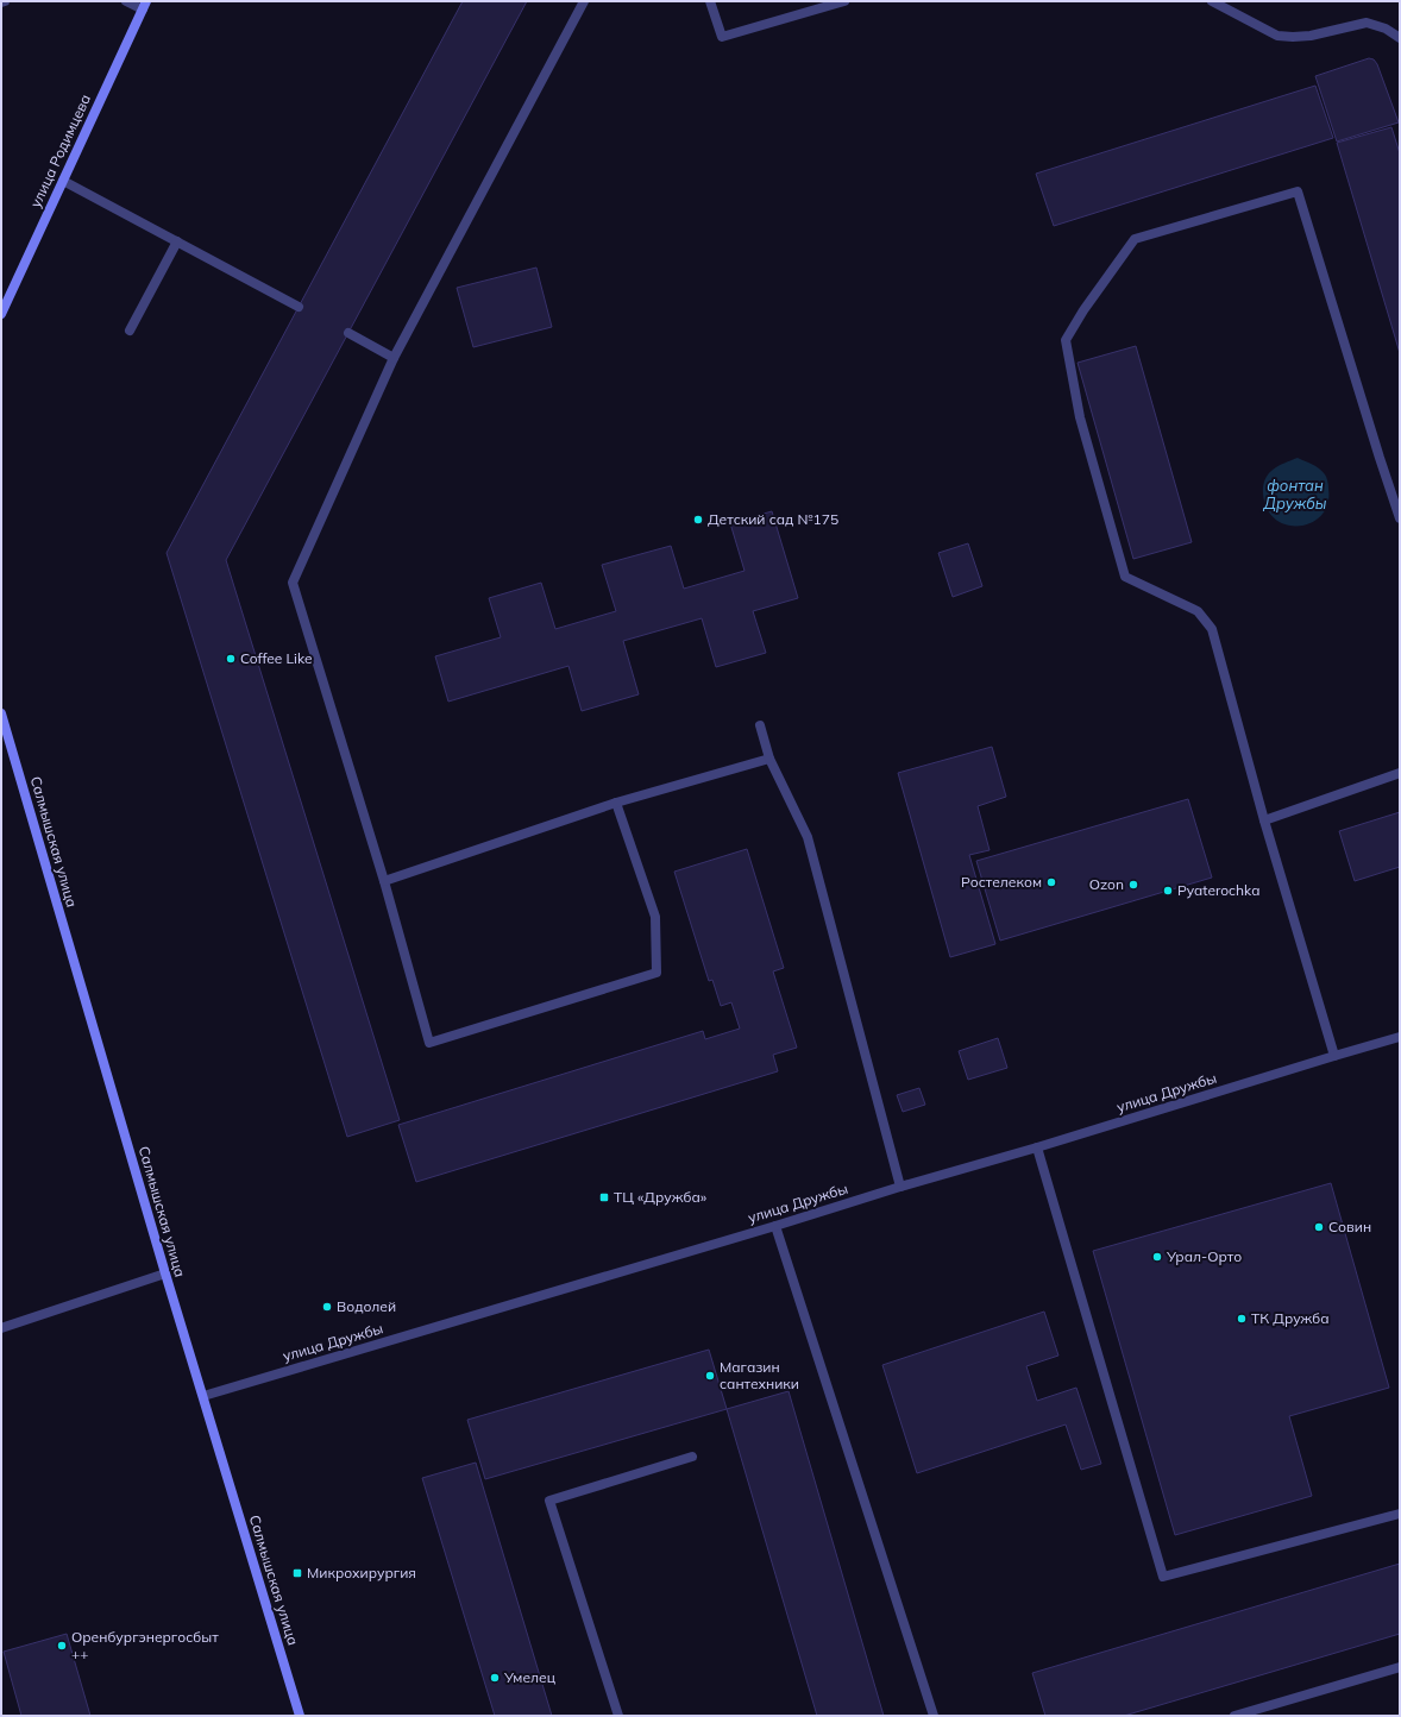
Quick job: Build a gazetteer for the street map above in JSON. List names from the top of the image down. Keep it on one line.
{"streets":{"main road":["улица Родимцева","Салмышская улица"],"street":["улица Дружбы"]},"crossings":[["Салмышская улица","улица Дружбы"]],"water":["фонтан Дружбы"],"places":{"other":["Детский сад №175","Coffee Like","Ростелеком","Ozon","Pyaterochka","Совин","Урал-Орто","Водолей","ТК Дружба","Магазин сантехники","Оренбургэнергосбыт ++","Умелец"],"transit":["ТЦ «Дружба»","Микрохирургия"]}}
